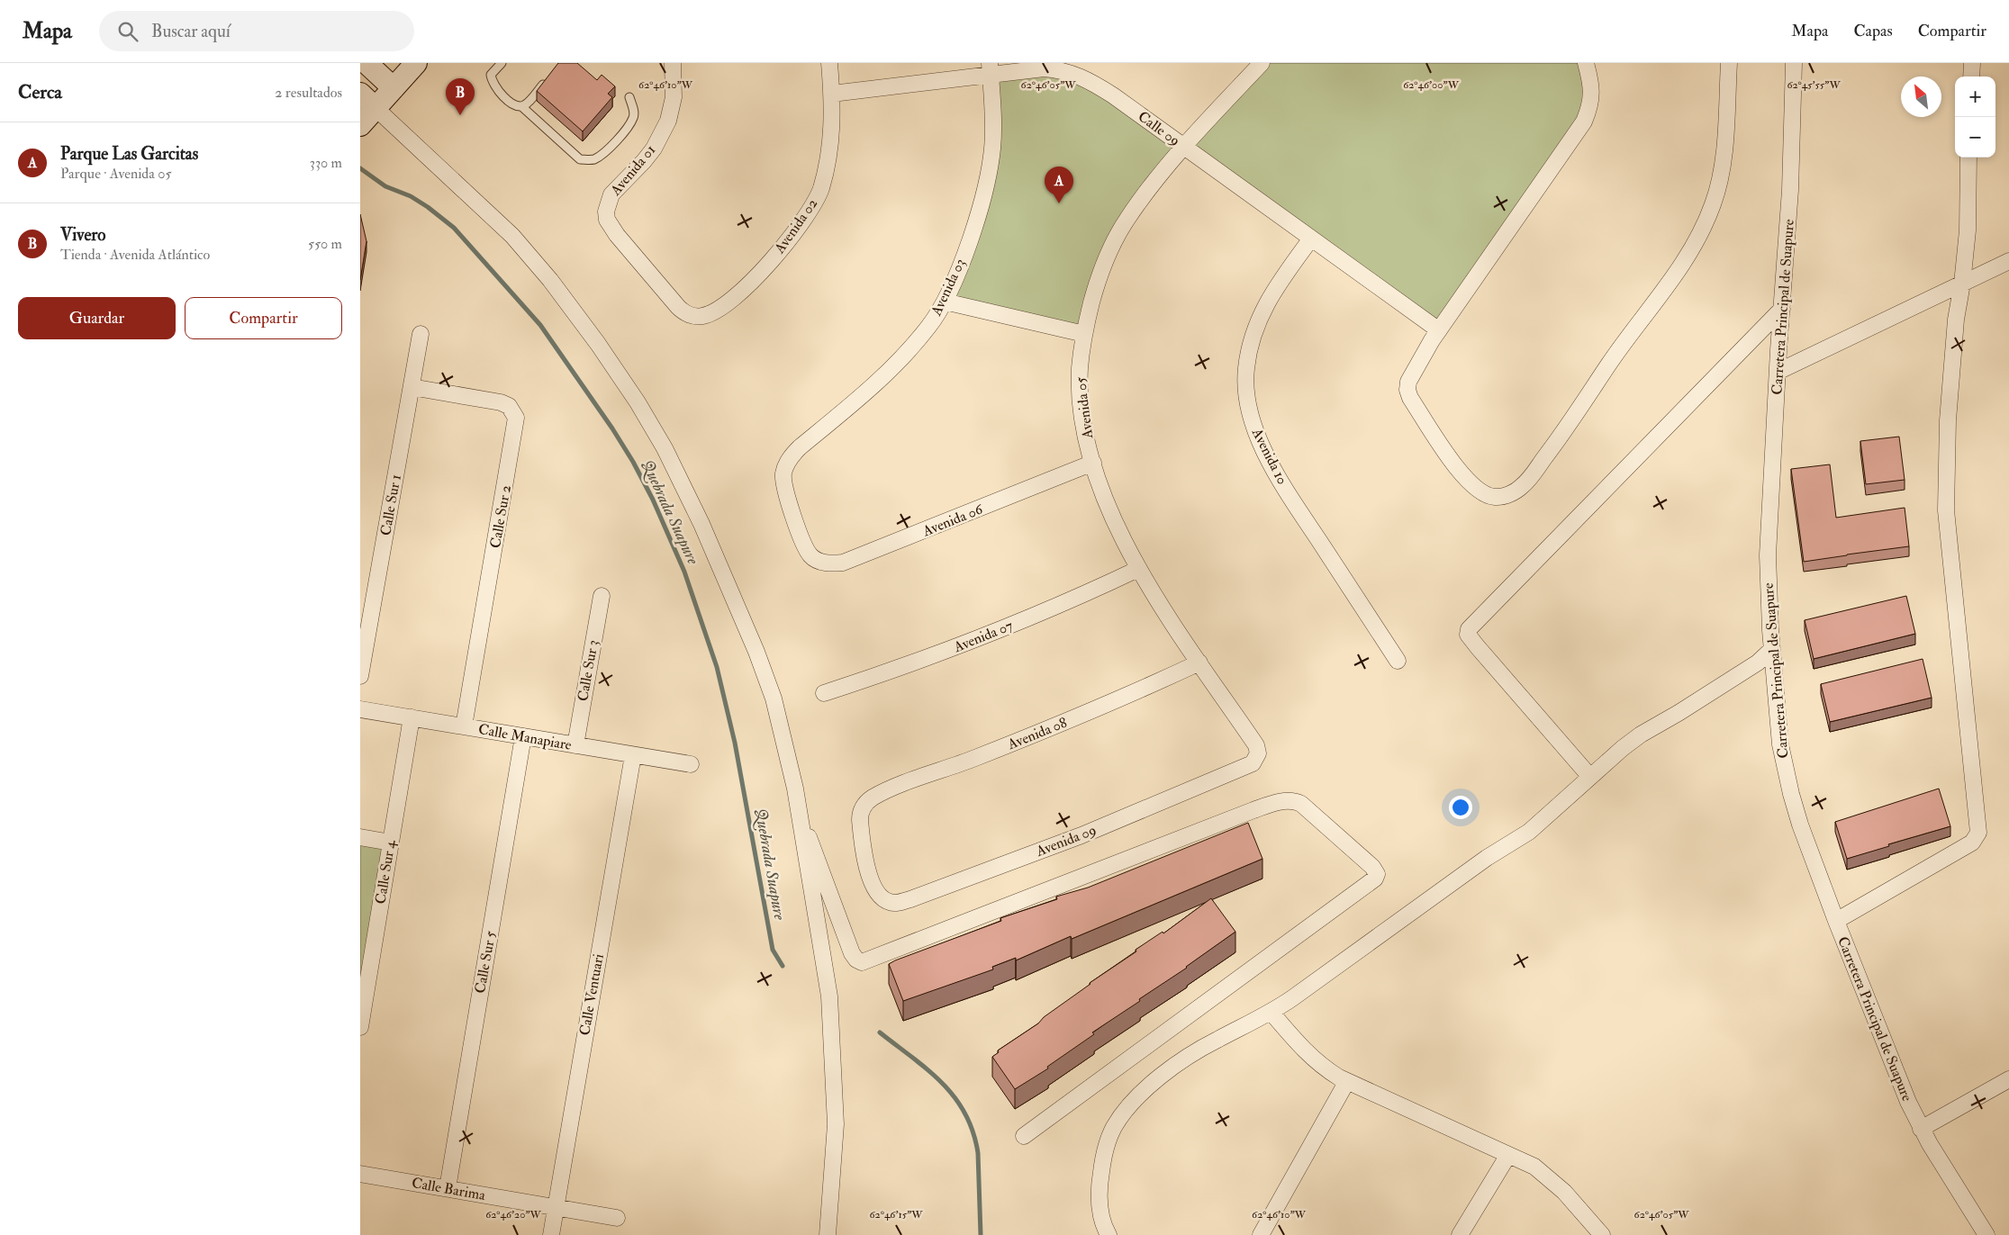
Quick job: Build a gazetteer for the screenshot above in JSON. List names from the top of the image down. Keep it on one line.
{"streets":{"street":["Calle 09","Avenida 01","Avenida 02","Avenida 03","Carretera Principal de Suapure","Avenida 05","Avenida 10","Calle Sur 1","Calle Sur 2","Avenida 06","Avenida 07","Calle Sur 3","Avenida 08","Calle Manapiare","Avenida 09","Calle Sur 4","Calle Sur 5","Calle Ventuari","Calle Barima"]},"crossings":[["Calle 09","Avenida 02"],["Calle 09","Avenida 03"],["Calle 09","Avenida 05"],["Calle 09","Avenida 10"],["Avenida 01","Avenida 02"],["Avenida 03","Avenida 06"],["Avenida 05","Avenida 06"],["Avenida 05","Avenida 07"],["Avenida 05","Avenida 08"],["Avenida 05","Avenida 09"],["Calle Sur 1","Calle Sur 2"],["Calle Sur 2","Calle Manapiare"],["Calle Sur 3","Calle Manapiare"],["Avenida 08","Avenida 09"],["Calle Manapiare","Calle Sur 4"],["Calle Manapiare","Calle Sur 5"],["Calle Manapiare","Calle Ventuari"],["Calle Sur 5","Calle Barima"],["Calle Ventuari","Calle Barima"]],"water":["Quebrada Suapure"],"north":"top left","page":{"header":"Mapa","search":"Buscar aquí","nav":["Mapa","Capas","Compartir"],"heading":["Cerca","2 resultados"],"map_buttons":["+","−"],"pins":["B","A"],"list":[{"mark":"A","name":"Parque Las Garcitas","note":"Parque · Avenida 05","value":"330 m"},{"mark":"B","name":"Vivero","note":"Tienda · Avenida Atlántico","value":"550 m"}],"buttons":["Guardar","Compartir"]},"coordinates":["62°46'10\"W","62°46'05\"W","62°46'00\"W","62°45'55\"W","62°46'20\"W","62°46'15\"W"]}
